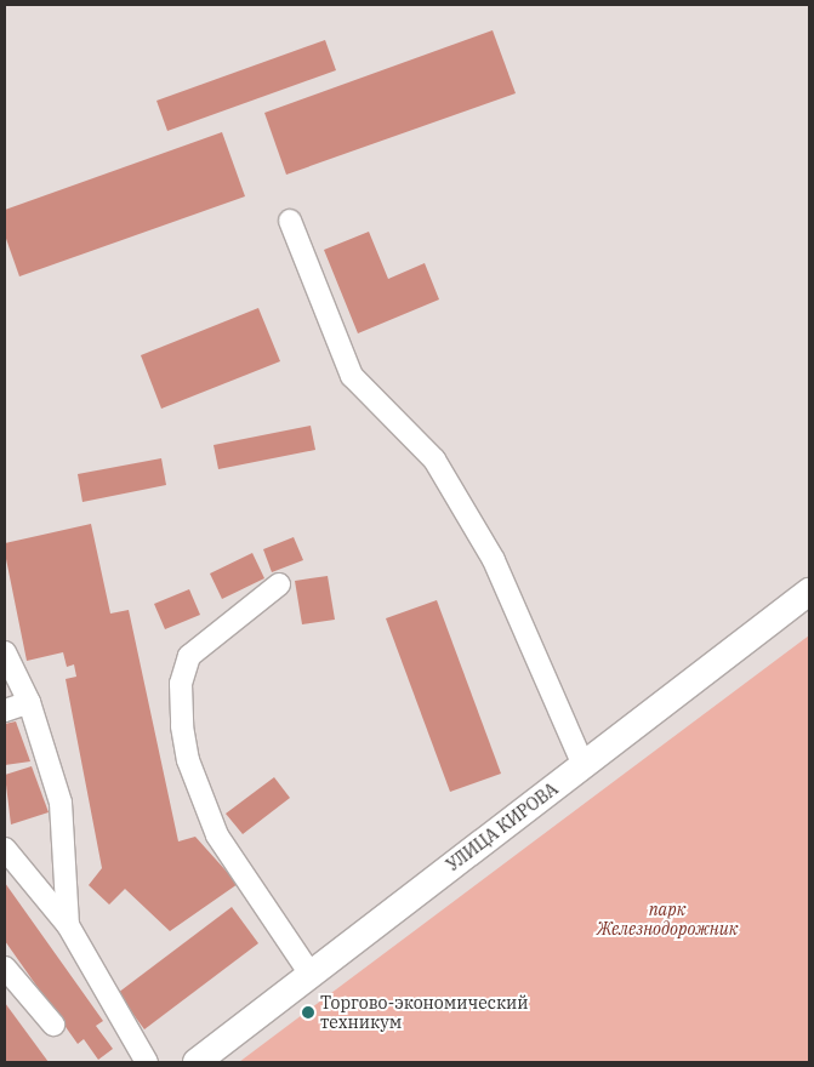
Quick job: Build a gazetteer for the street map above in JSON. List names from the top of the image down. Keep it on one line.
{"streets":{"main road":["УЛИЦА КИРОВА"]},"parks":["парк Железнодорожник"],"places":["Торгово-экономический техникум"]}
